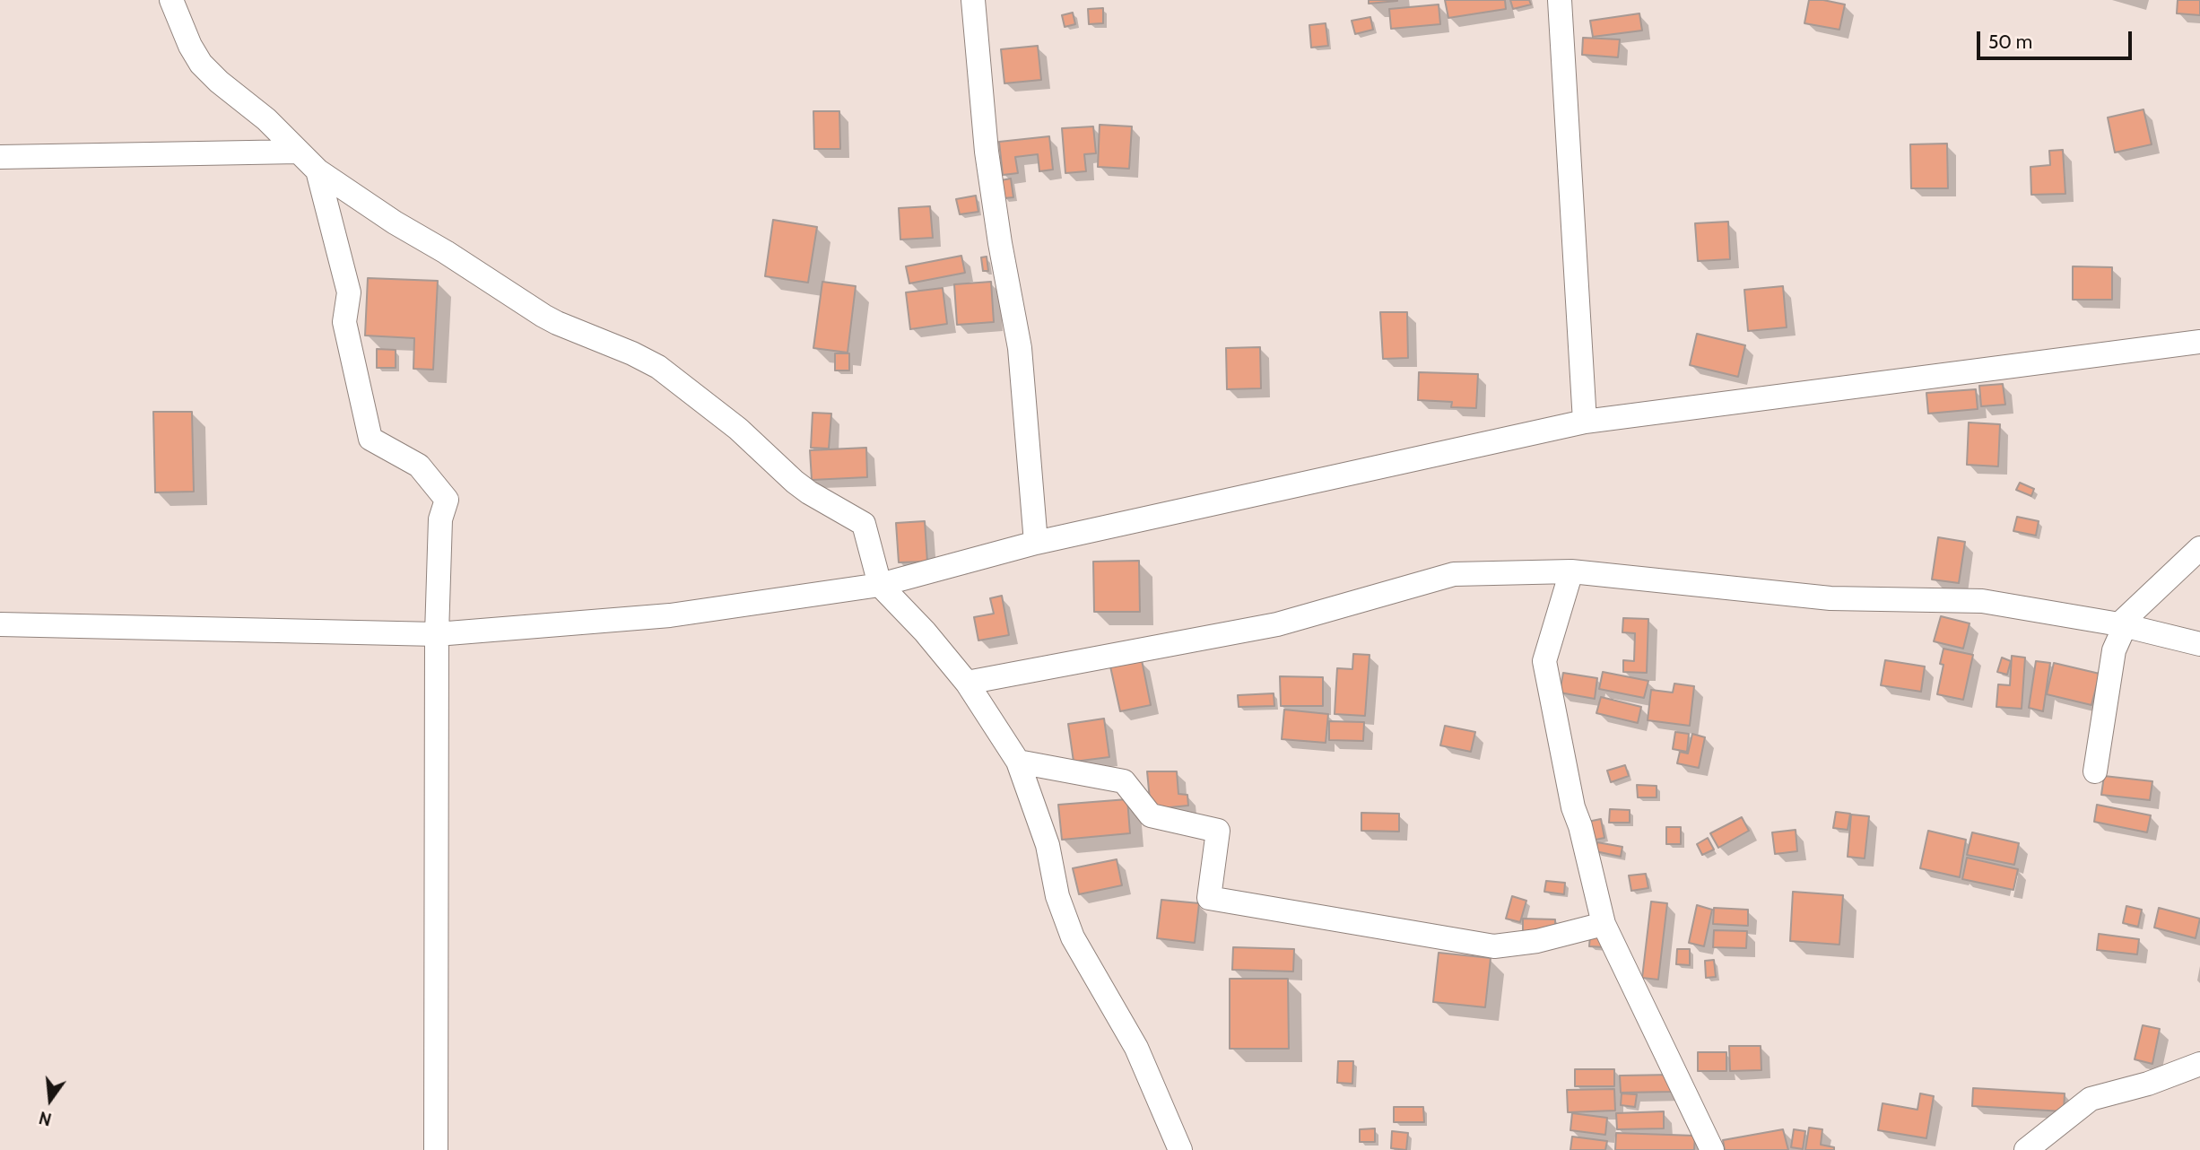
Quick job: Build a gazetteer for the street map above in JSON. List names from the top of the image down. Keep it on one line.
{"scale_bar":"50 m","north":"bottom"}
